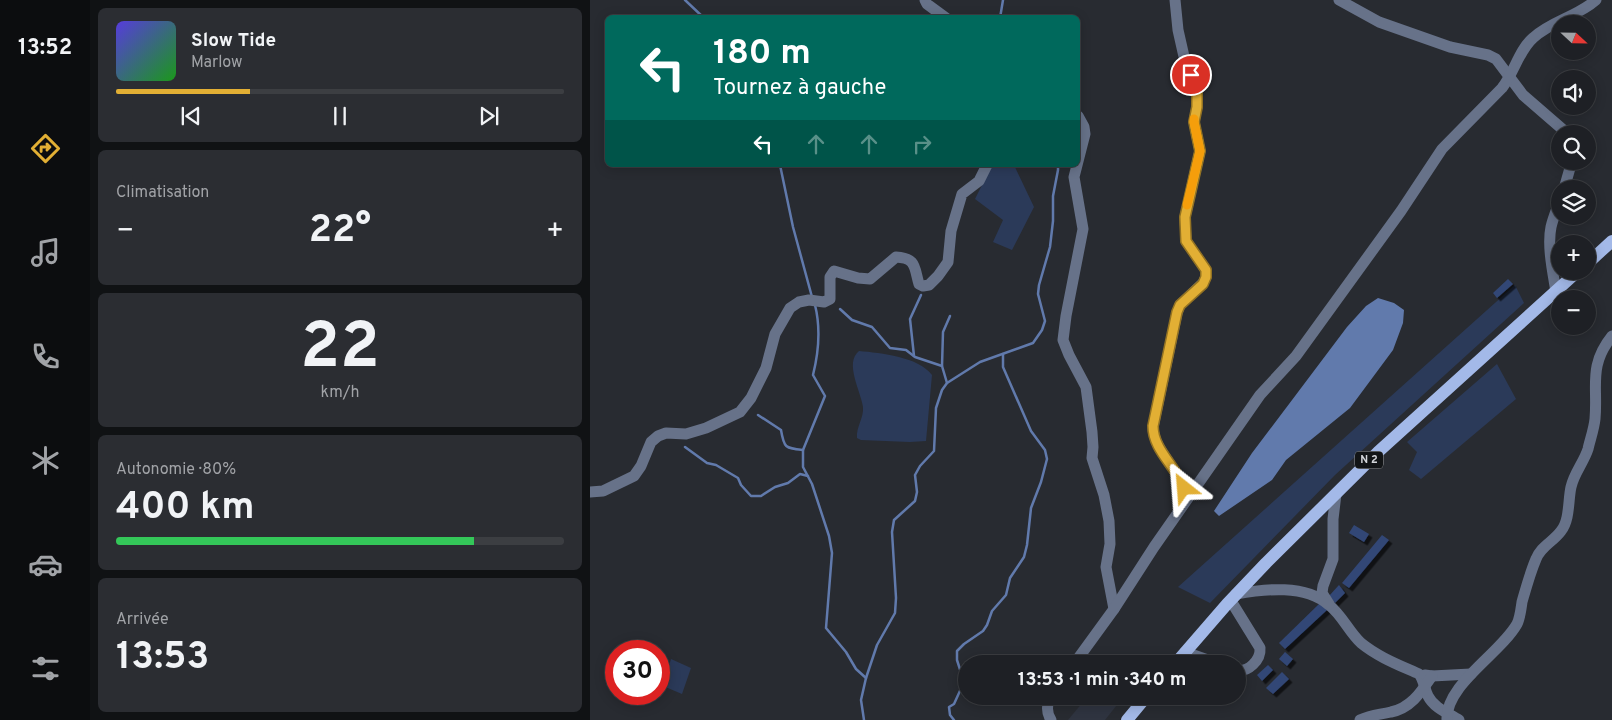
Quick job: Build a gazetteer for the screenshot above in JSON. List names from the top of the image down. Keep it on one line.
{"streets":{"main road":["N 2"]},"north":"right","page":{"tabs":"13:52","map_buttons":["+","−"],"turn":["180 m","Tournez à gauche"],"song":["Slow Tide","Marlow"],"tile":["Climatisation",["22","km/h"],["Autonomie · 80%","400 km"],["Arrivée","13:53"]],"heat":["−","22°","+"],"limit":"30","trip":"13:53 · 1 min · 340 m"}}
